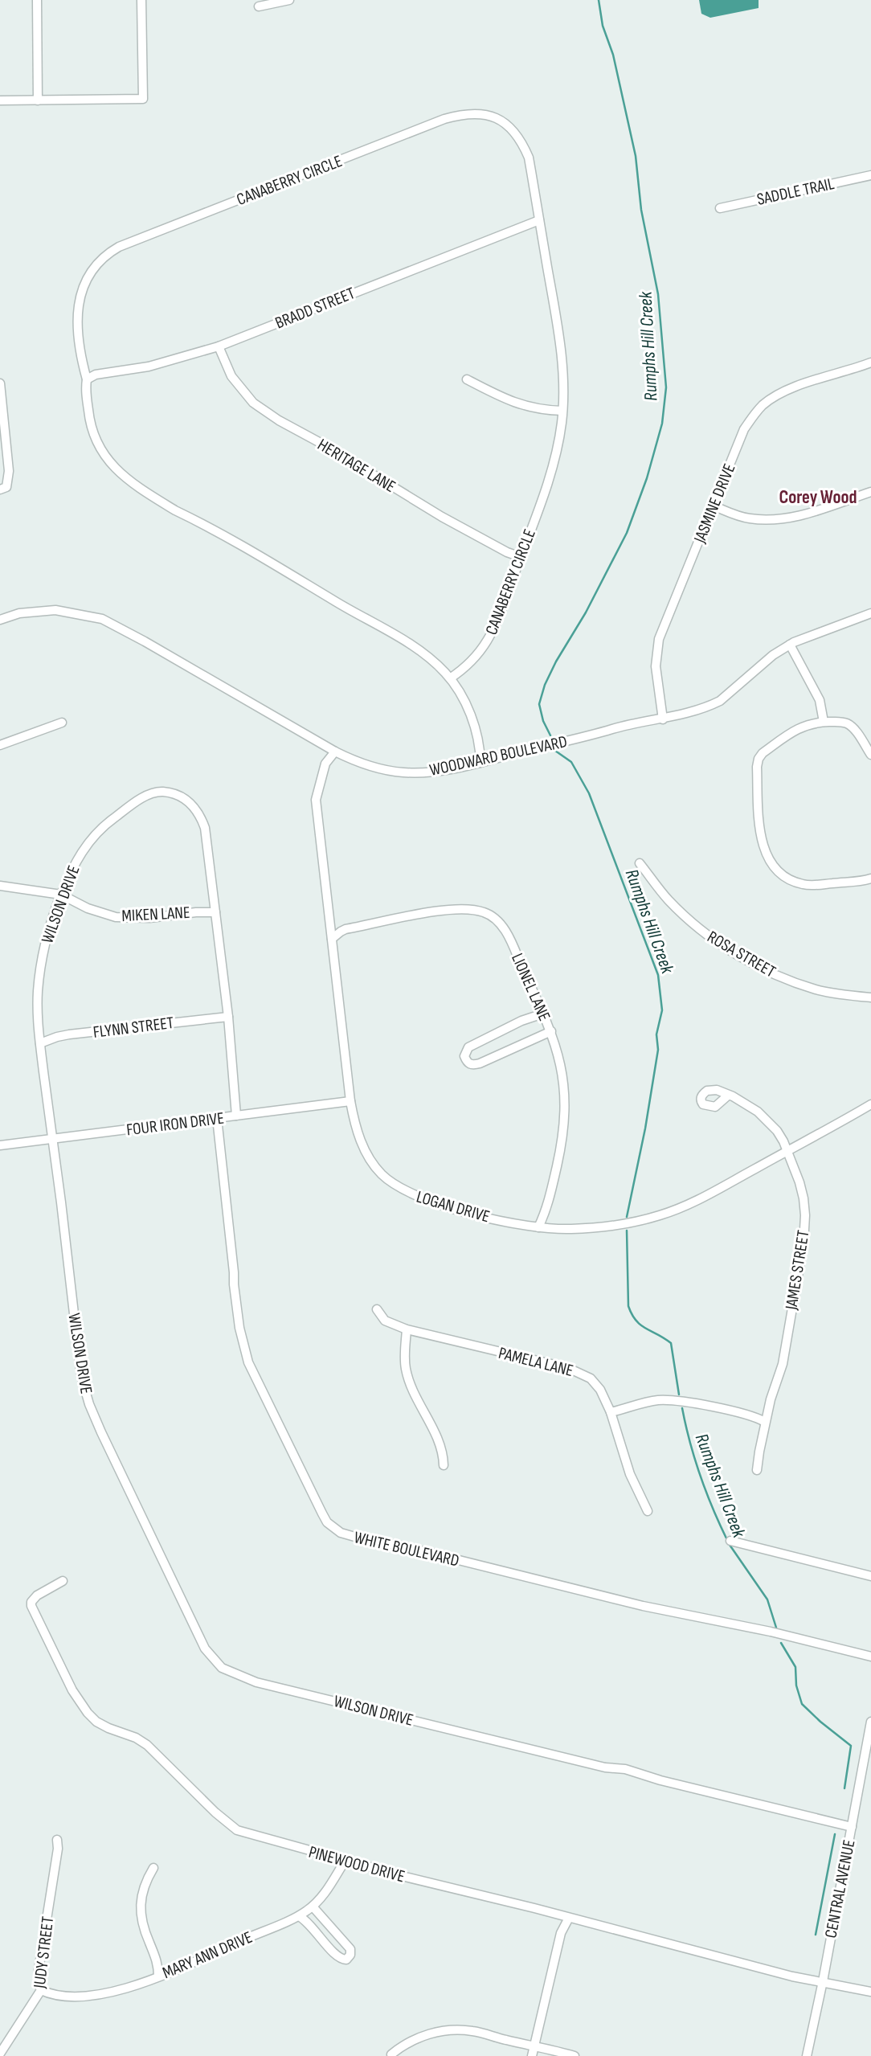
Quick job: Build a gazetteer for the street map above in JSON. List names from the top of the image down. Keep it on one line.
{"streets":{"street":["CANABERRY CIRCLE","SADDLE TRAIL","BRADD STREET","HERITAGE LANE","JASMINE DRIVE","WOODWARD BOULEVARD","WILSON DRIVE","MIKEN LANE","ROSA STREET","LIONEL LANE","FLYNN STREET","FOUR IRON DRIVE","LOGAN DRIVE","JAMES STREET","PAMELA LANE","WHITE BOULEVARD","PINEWOOD DRIVE","CENTRAL AVENUE","JUDY STREET","MARY ANN DRIVE"]},"crossings":[["CANABERRY CIRCLE","BRADD STREET"],["CANABERRY CIRCLE","HERITAGE LANE"],["CANABERRY CIRCLE","WOODWARD BOULEVARD"],["BRADD STREET","HERITAGE LANE"],["JASMINE DRIVE","WOODWARD BOULEVARD"],["WOODWARD BOULEVARD","LOGAN DRIVE"],["WILSON DRIVE","MIKEN LANE"],["WILSON DRIVE","FLYNN STREET"],["WILSON DRIVE","FOUR IRON DRIVE"],["WILSON DRIVE","CENTRAL AVENUE"],["LIONEL LANE","LOGAN DRIVE"],["FOUR IRON DRIVE","LOGAN DRIVE"],["FOUR IRON DRIVE","WHITE BOULEVARD"],["LOGAN DRIVE","JAMES STREET"],["PINEWOOD DRIVE","CENTRAL AVENUE"],["PINEWOOD DRIVE","MARY ANN DRIVE"],["JUDY STREET","MARY ANN DRIVE"]],"districts":["Corey Wood"],"water":["Rumphs Hill Creek"]}
